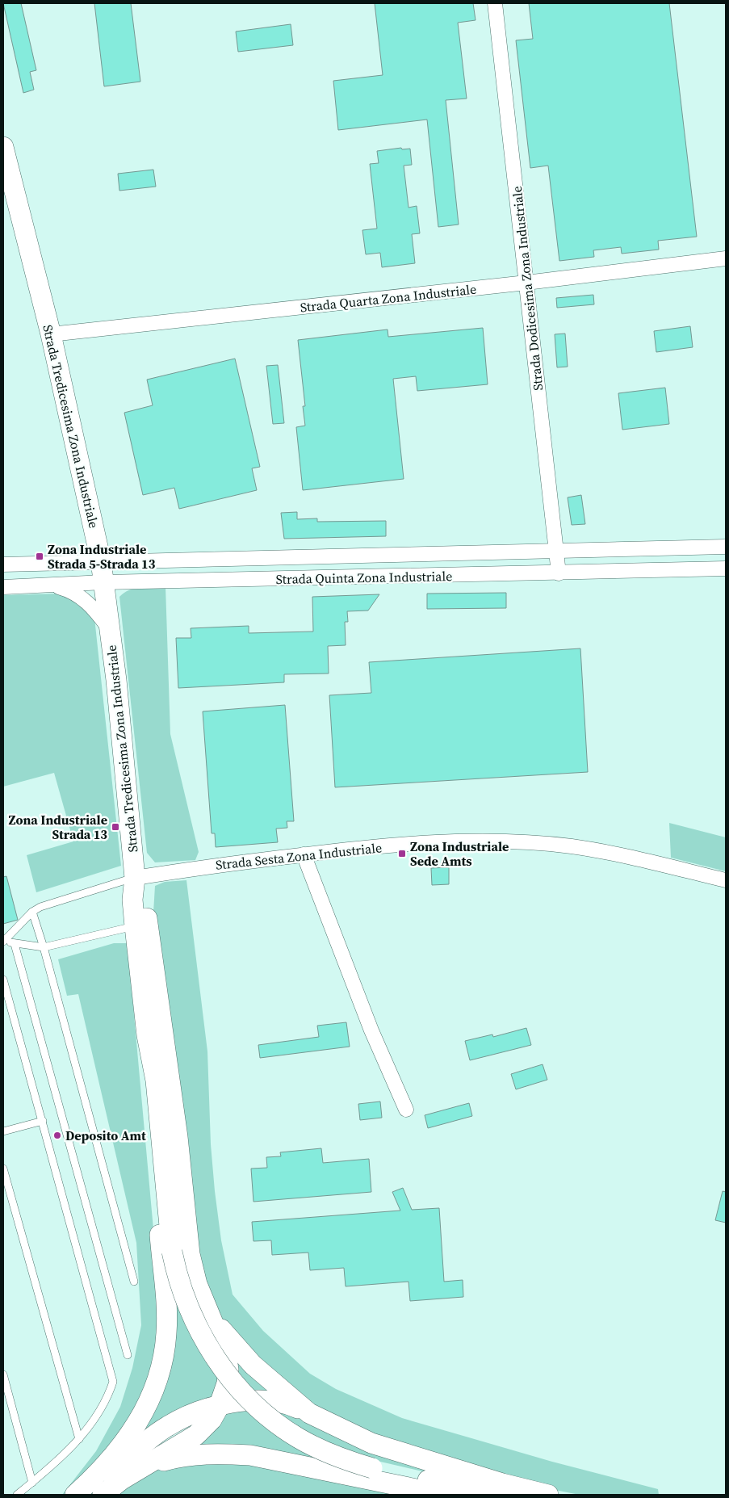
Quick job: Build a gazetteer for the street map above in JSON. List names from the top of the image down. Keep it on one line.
{"streets":{"main road":["Strada Tredicesima Zona Industriale"],"street":["Strada Dodicesima Zona Industriale","Strada Quarta Zona Industriale","Strada Quinta Zona Industriale","Strada Sesta Zona Industriale"]},"crossings":[["Strada Dodicesima Zona Industriale","Strada Quarta Zona Industriale"],["Strada Dodicesima Zona Industriale","Strada Quinta Zona Industriale"],["Strada Quarta Zona Industriale","Strada Tredicesima Zona Industriale"],["Strada Tredicesima Zona Industriale","Strada Quinta Zona Industriale"],["Strada Tredicesima Zona Industriale","Strada Sesta Zona Industriale"]],"places":{"transit":["Zona Industriale Strada 5-Strada 13","Zona Industriale Strada 13","Zona Industriale Sede Amts"],"other":["Deposito Amt"]}}
